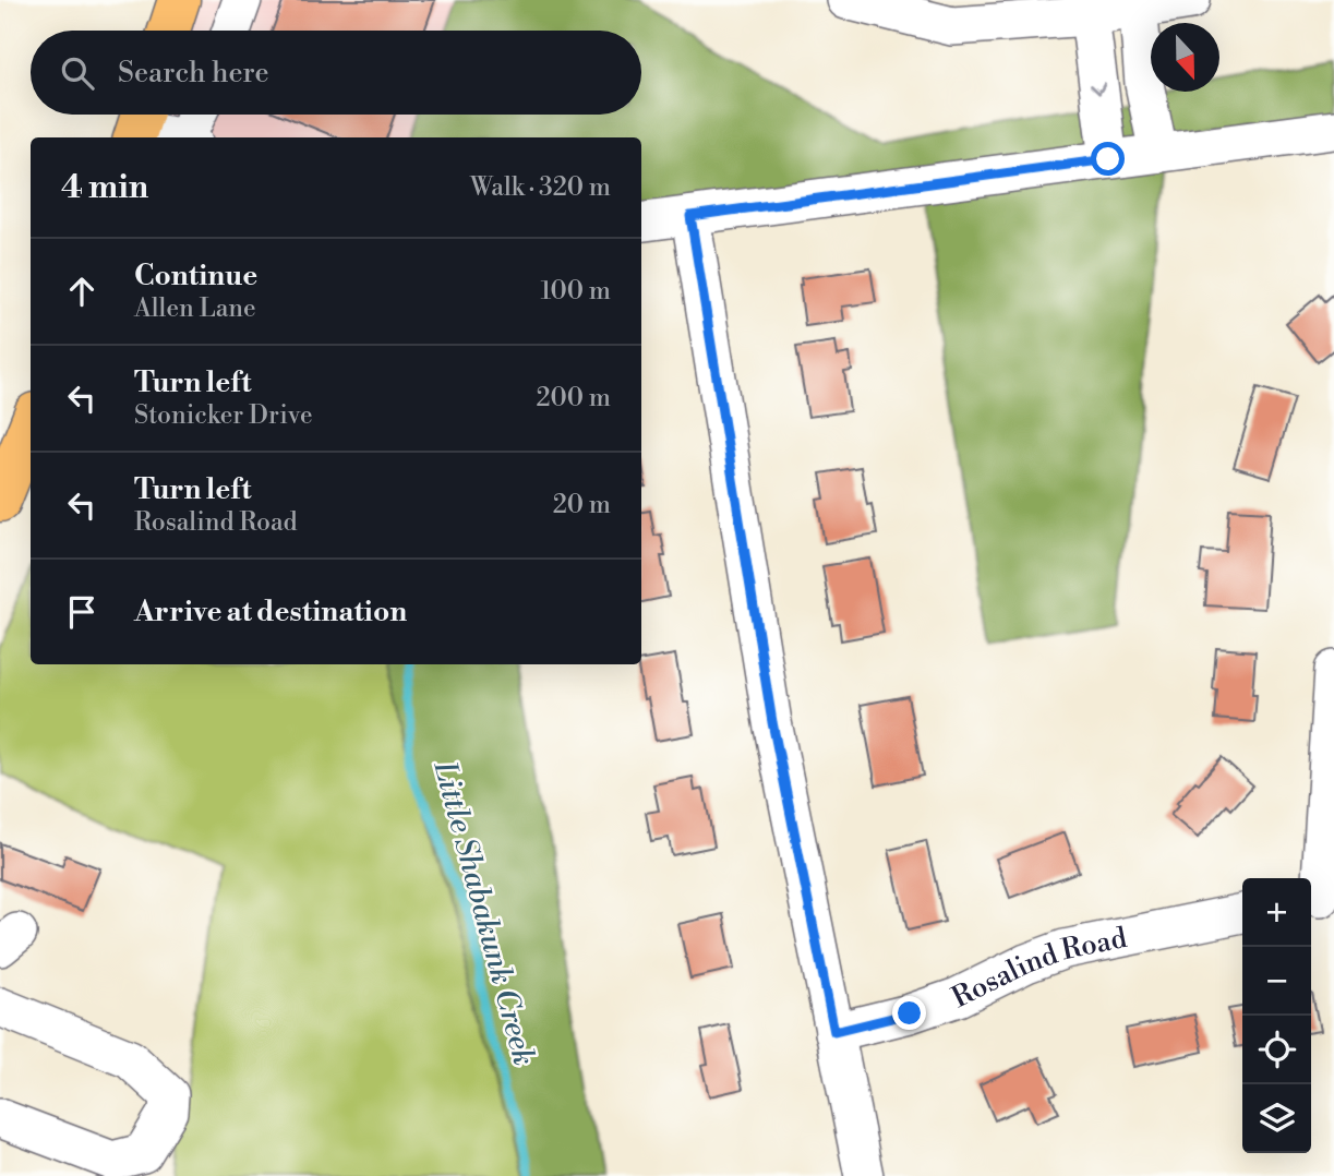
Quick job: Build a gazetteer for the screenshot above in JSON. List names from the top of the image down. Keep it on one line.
{"streets":{"street":["Rosalind Road"]},"water":["Little Shabakunk Creek"],"north":"bottom","page":{"search":"Search here","heading":["4 min","Walk · 320 m"],"list":[["Continue","Allen Lane","100 m"],["Turn left","Stonicker Drive","200 m"],["Turn left","Rosalind Road","20 m"],"Arrive at destination"],"map_buttons":["+","−"]}}
